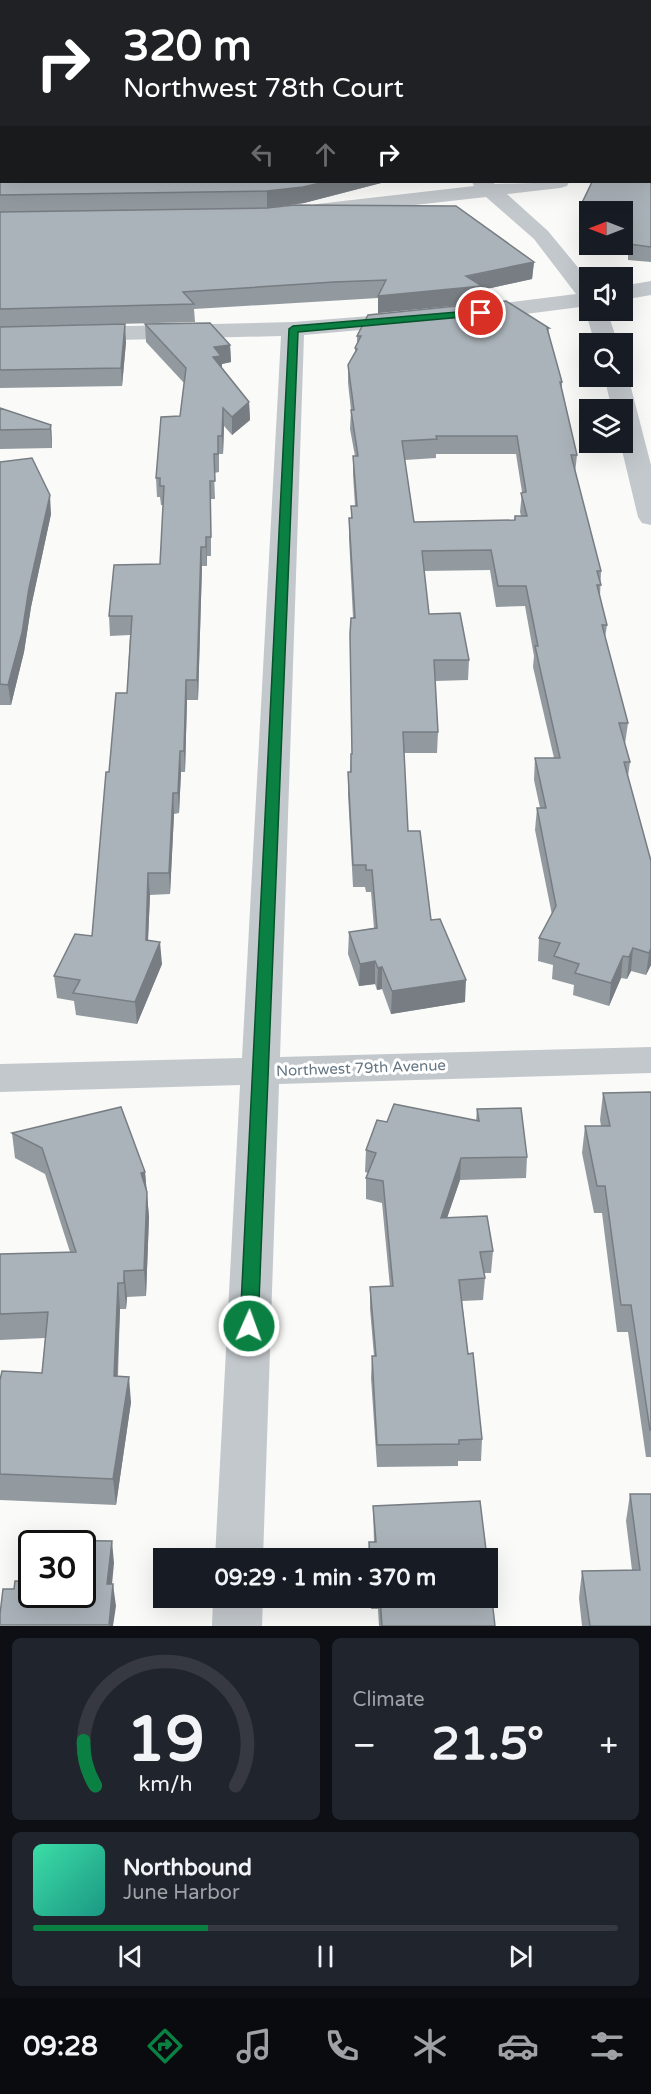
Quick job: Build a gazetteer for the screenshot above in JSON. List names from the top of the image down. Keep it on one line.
{"streets":{"street":["Northwest 79th Avenue"]},"north":"left","page":{"turn":["320 m","Northwest 78th Court"],"limit":"30","trip":"09:29 · 1 min · 370 m","tile":"Climate","heat":["−","21.5°","+"],"song":["Northbound","June Harbor"],"tabs":"09:28","gauge":["19","km/h"]}}
